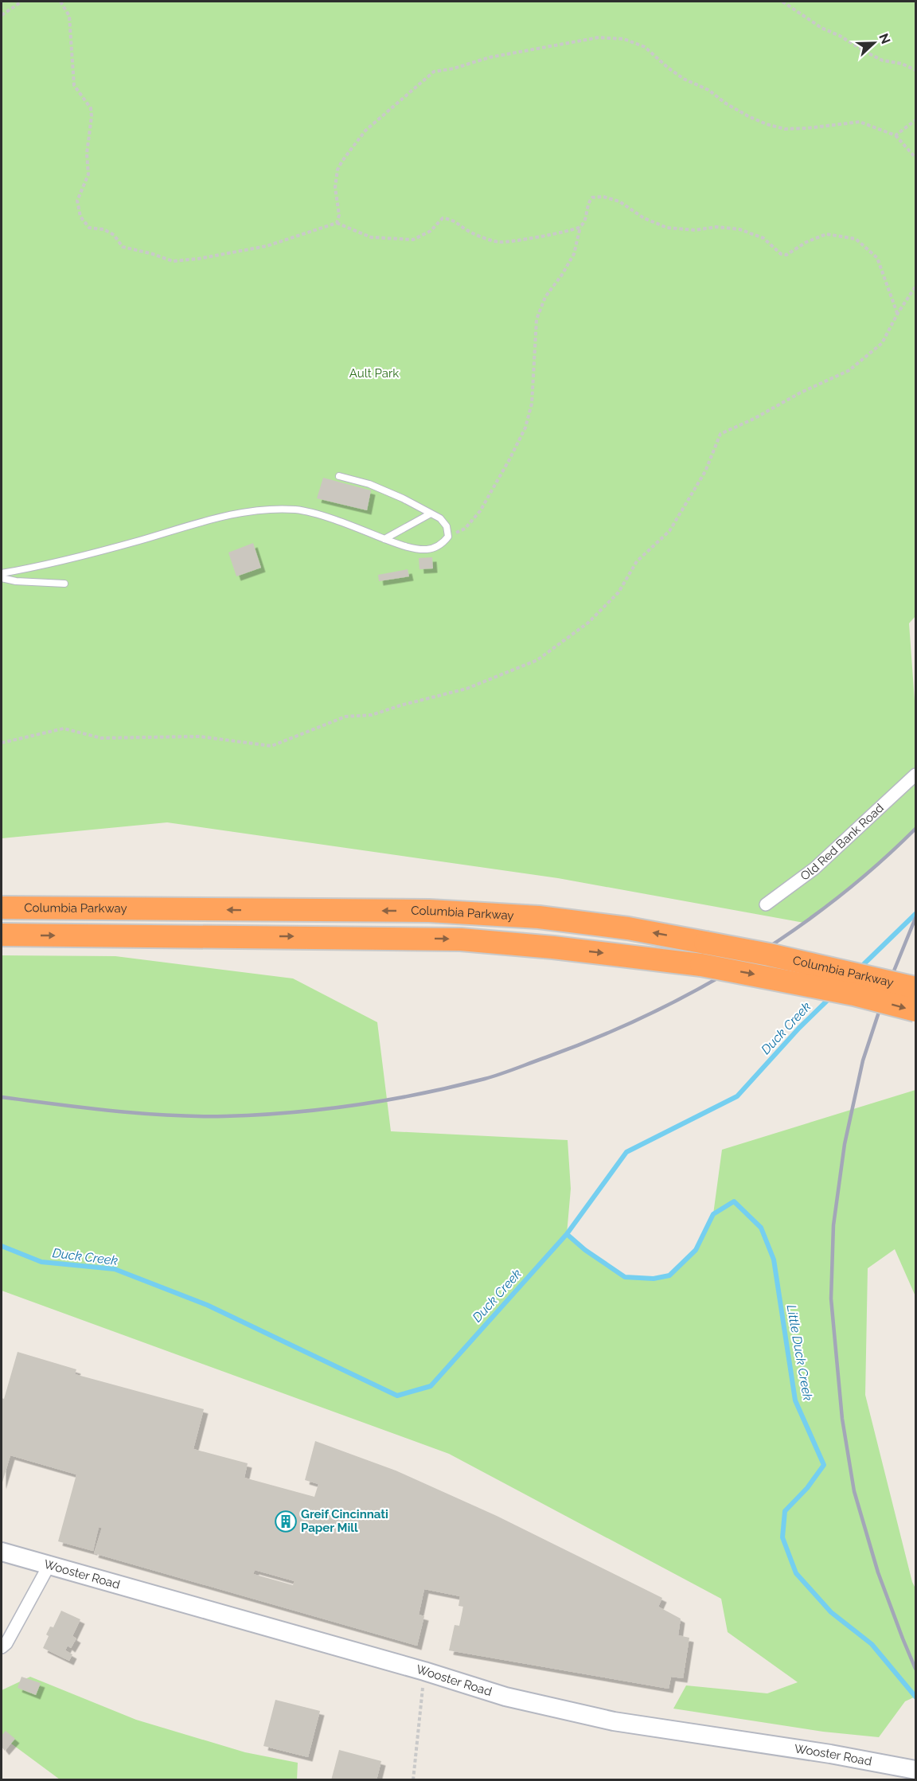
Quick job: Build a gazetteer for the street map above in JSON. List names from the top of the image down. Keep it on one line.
{"streets":{"highway":["Columbia Parkway"],"street":["Old Red Bank Road","Wooster Road"]},"water":["Duck Creek","Little Duck Creek"],"parks":["Ault Park"],"places":{"building":["Greif Cincinnati Paper Mill"]},"north":"right"}
